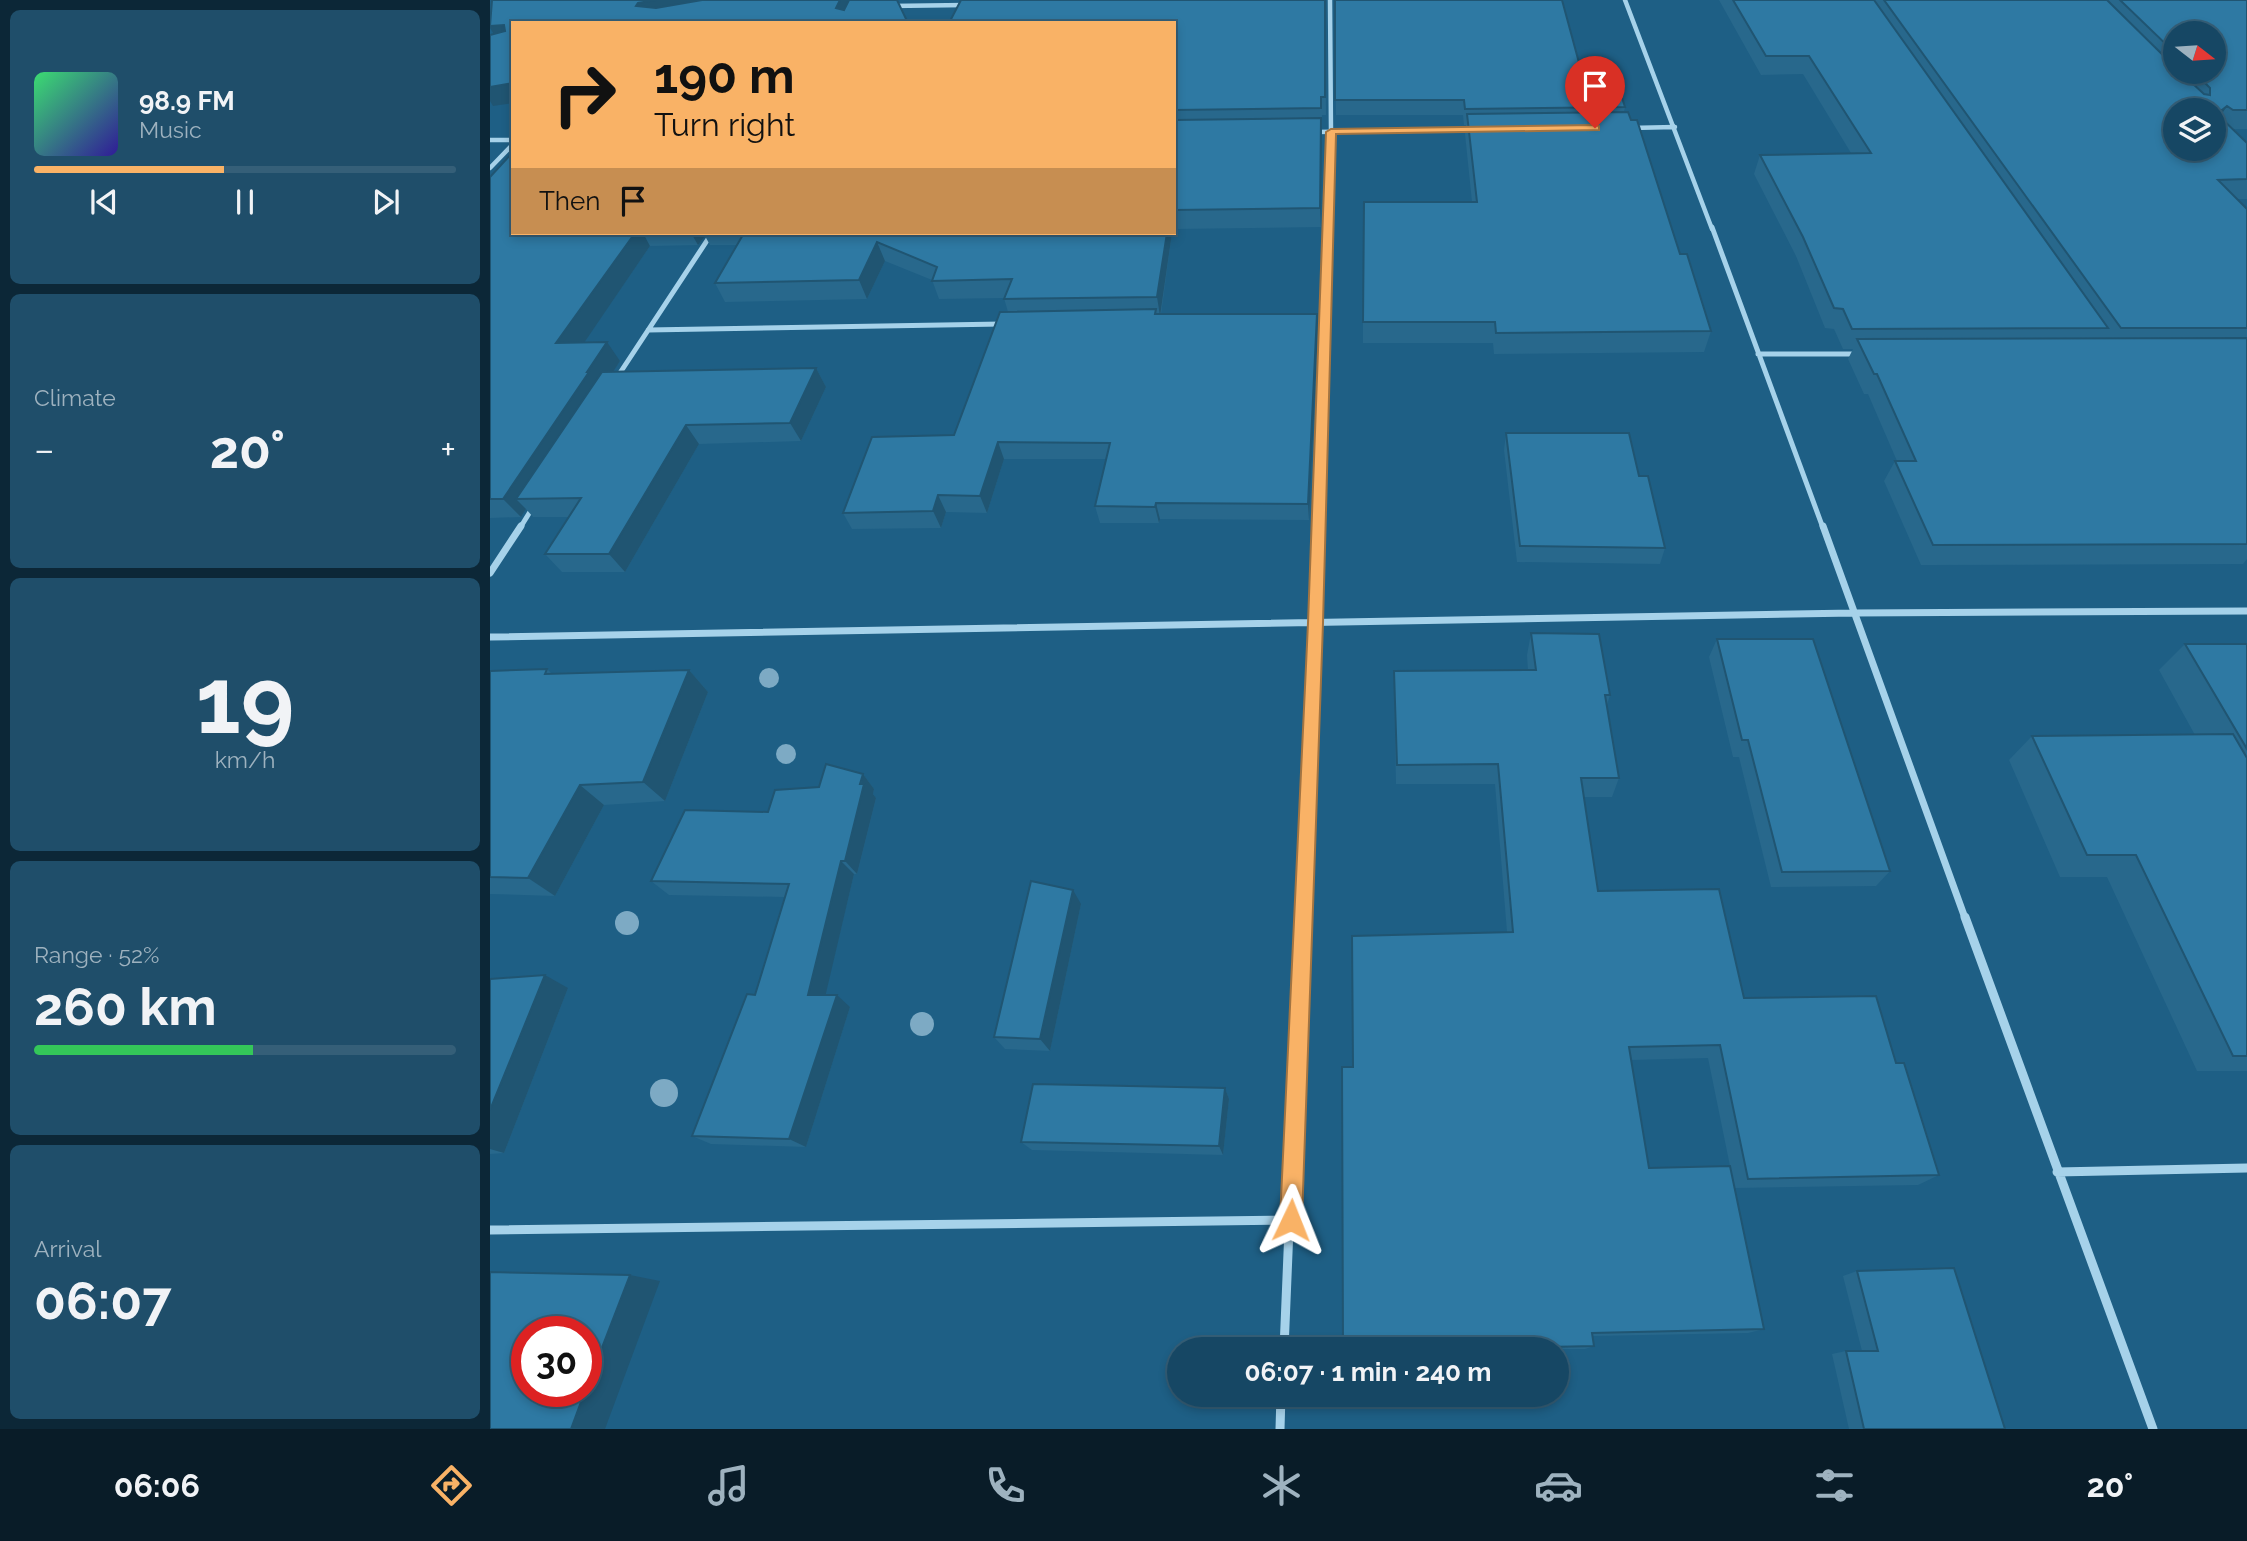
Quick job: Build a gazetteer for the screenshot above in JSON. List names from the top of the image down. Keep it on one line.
{"north":"right","page":{"turn":["190 m","Turn right"],"song":["98.9 FM","Music"],"then":"Then","tile":["Climate",["19","km/h"],["Range · 52%","260 km"],["Arrival","06:07"]],"heat":["−","20°","+"],"limit":"30","trip":"06:07 · 1 min · 240 m","tabs":["06:06","20°"]}}
